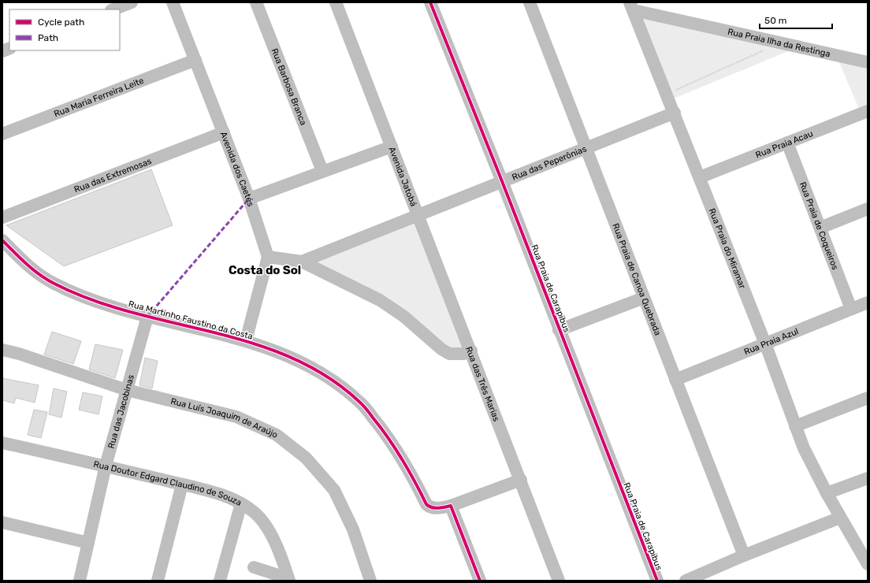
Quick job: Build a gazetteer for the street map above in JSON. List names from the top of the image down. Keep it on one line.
{"streets":{"street":["Rua Praia Ilha da Restinga","Rua Barbosa Branca","Rua Maria Ferreira Leite","Rua Praia Acau","Rua das Peperônias","Avenida dos Caetés","Rua das Extremosas","Avenida Jatobá","Rua Praia de Coqueiros","Rua Praia do Miramar","Rua Praia de Canoa Quebrada","Rua Praia de Carapibus","Rua Martinho Faustino da Costa","Rua Praia Azul","Rua das Três Marias","Rua das Jacobinas","Rua Luís Joaquim de Araújo","Rua Doutor Edgard Claudino de Souza"]},"crossings":[["Rua Praia Ilha da Restinga","Rua Praia do Miramar"],["Rua Maria Ferreira Leite","Avenida dos Caetés"],["Rua Praia Acau","Rua Praia de Coqueiros"],["Rua Praia Acau","Rua Praia do Miramar"],["Rua das Peperônias","Avenida Jatobá"],["Rua das Peperônias","Rua Praia do Miramar"],["Rua das Peperônias","Rua Praia de Canoa Quebrada"],["Rua das Peperônias","Rua Praia de Carapibus"],["Rua das Peperônias","Rua das Três Marias"],["Avenida dos Caetés","Rua das Extremosas"],["Avenida dos Caetés","Rua das Três Marias"],["Avenida Jatobá","Rua das Três Marias"],["Rua Praia de Coqueiros","Rua Praia Azul"],["Rua Praia do Miramar","Rua Praia Azul"],["Rua Praia de Canoa Quebrada","Rua Praia Azul"],["Rua Martinho Faustino da Costa","Rua das Três Marias"],["Rua Martinho Faustino da Costa","Rua das Jacobinas"],["Rua das Jacobinas","Rua Luís Joaquim de Araújo"],["Rua das Jacobinas","Rua Doutor Edgard Claudino de Souza"]],"districts":["Costa do Sol"],"legend":["Cycle path","Path"],"scale_bar":"50 m"}
